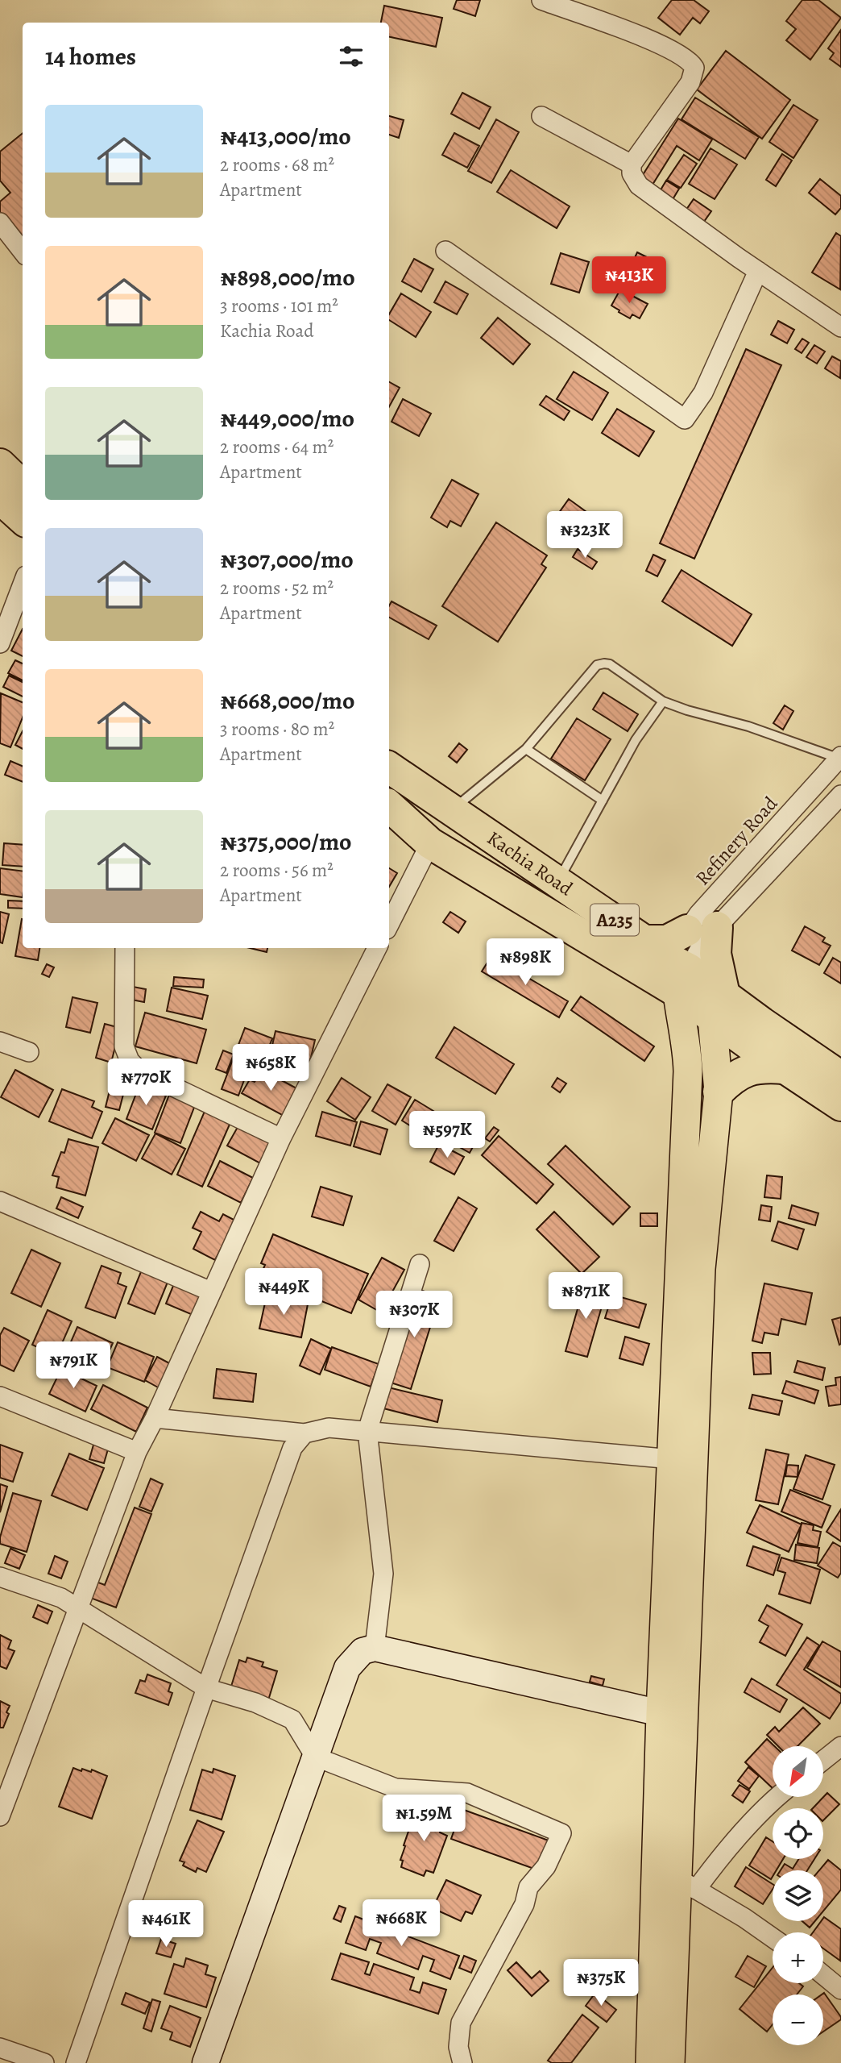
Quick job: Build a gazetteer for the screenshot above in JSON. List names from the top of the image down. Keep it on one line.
{"streets":{"highway":["Kachia Road","A235"],"street":["Refinery Road"]},"crossings":[["Refinery Road","Kachia Road"]],"north":"bottom left","page":{"heading":"14 homes","list":[{"name":"₦413,000/mo","note":"2 rooms · 68 m² · Apartment"},{"name":"₦898,000/mo","note":"3 rooms · 101 m² · Kachia Road"},{"name":"₦449,000/mo","note":"2 rooms · 64 m² · Apartment"},{"name":"₦307,000/mo","note":"2 rooms · 52 m² · Apartment"},{"name":"₦668,000/mo","note":"3 rooms · 80 m² · Apartment"},{"name":"₦375,000/mo","note":"2 rooms · 56 m² · Apartment"}],"price":["₦413K","₦323K","₦898K","₦658K","₦770K","₦597K","₦449K","₦871K","₦307K","₦791K","₦1.59M","₦668K","₦461K","₦375K"],"map_buttons":["+","−"]}}
